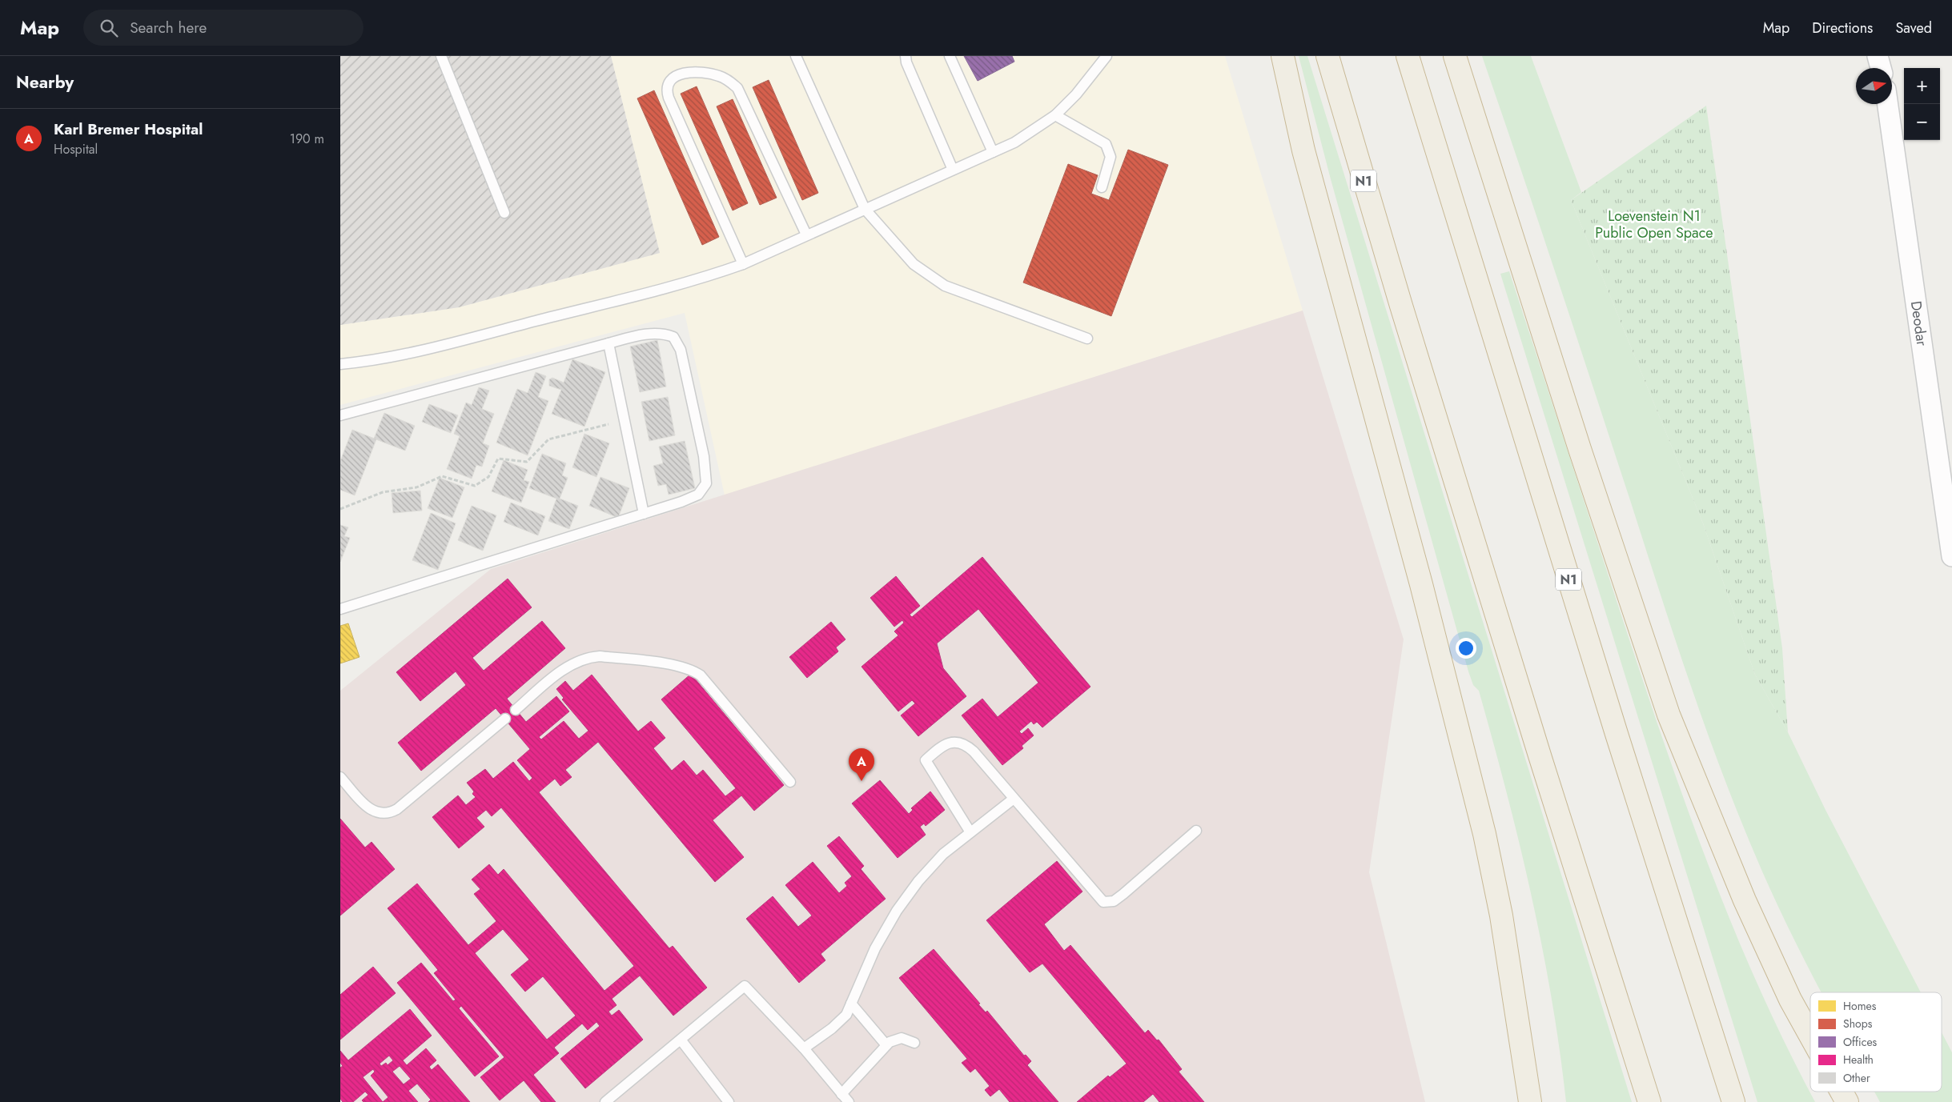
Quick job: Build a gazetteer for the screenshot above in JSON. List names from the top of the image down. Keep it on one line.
{"streets":{"highway":["N1"],"street":["Deodar"]},"parks":["Loevenstein N1 Public Open Space"],"legend":["Homes","Shops","Offices","Health","Other"],"north":"right","page":{"header":"Map","search":"Search here","nav":["Map","Directions","Saved"],"heading":"Nearby","map_buttons":["+","−"],"list":[{"mark":"A","name":"Karl Bremer Hospital","note":"Hospital","value":"190 m"}],"pins":"A"}}
